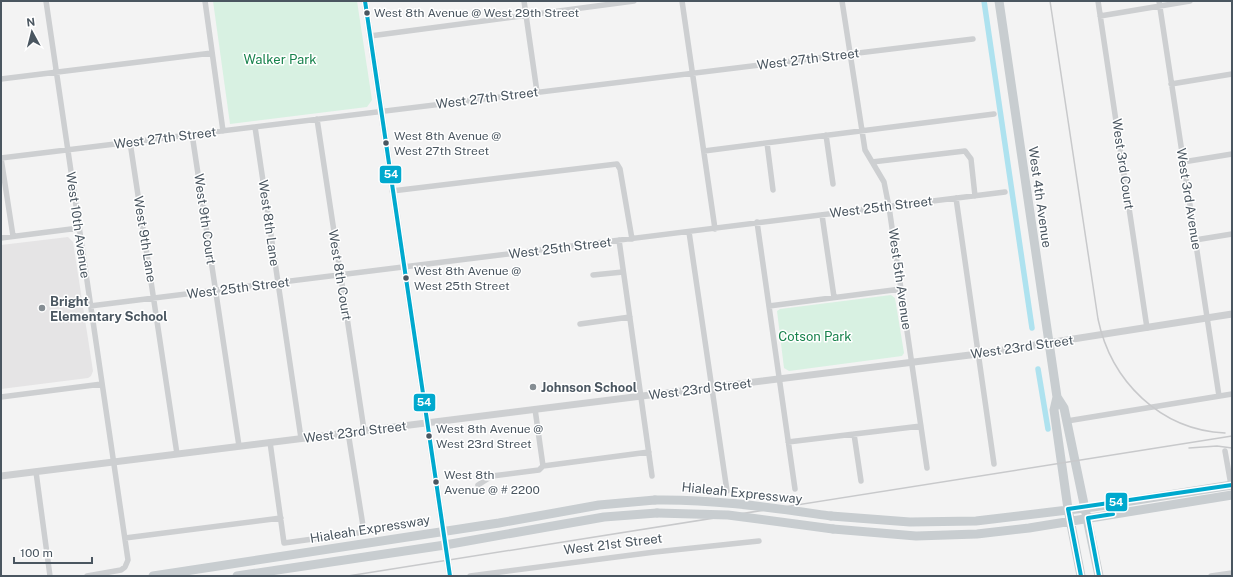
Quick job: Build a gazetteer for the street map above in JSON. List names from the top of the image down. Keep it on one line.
{"streets":{"main road":["West 4th Avenue","Hialeah Expressway"],"street":["West 27th Street","West 3rd Court","West 3rd Avenue","West 25th Street","West 9th Court","West 8th Lane","West 10th Avenue","West 9th Lane","West 8th Court","West 5th Avenue","West 23rd Street","West 21st Street"]},"crossings":[["West 27th Street","West 9th Court"],["West 27th Street","West 8th Lane"],["West 27th Street","West 10th Avenue"],["West 27th Street","West 9th Lane"],["West 27th Street","West 8th Court"],["West 27th Street","West 5th Avenue"],["West 3rd Court","West 23rd Street"],["West 4th Avenue","West 23rd Street"],["West 4th Avenue","Hialeah Expressway"],["West 3rd Avenue","West 23rd Street"],["West 25th Street","West 9th Court"],["West 25th Street","West 8th Lane"],["West 25th Street","West 10th Avenue"],["West 25th Street","West 9th Lane"],["West 25th Street","West 8th Court"],["West 25th Street","West 5th Avenue"],["West 9th Court","West 23rd Street"],["West 8th Lane","West 23rd Street"],["West 10th Avenue","West 23rd Street"],["West 9th Lane","West 23rd Street"],["West 8th Court","West 23rd Street"],["West 5th Avenue","West 23rd Street"]],"parks":["Walker Park","Cotson Park"],"places":["West 8th Avenue @ West 29th Street","West 8th Avenue @ West 27th Street","West 8th Avenue @ West 25th Street","Bright Elementary School","Johnson School","West 8th Avenue @ West 23rd Street","West 8th Avenue @ # 2200"],"lines":["transit line 54"],"scale_bar":"100 m","north":"top"}
